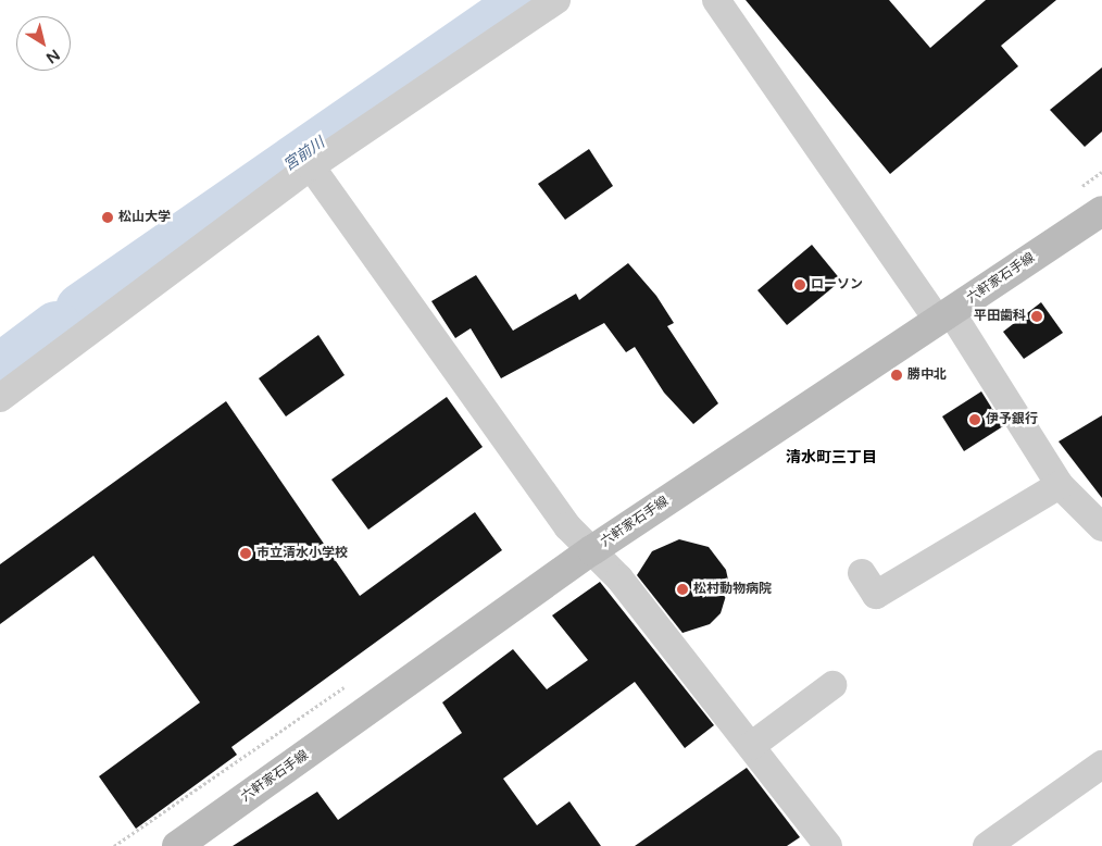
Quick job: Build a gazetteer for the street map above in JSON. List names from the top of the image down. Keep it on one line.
{"streets":{"main road":["六軒家石手線"]},"districts":["清水町三丁目"],"water":["宮前川"],"places":["松山大学","ローソン","平田歯科","勝中北","伊予銀行","市立清水小学校","松村動物病院"],"north":"bottom right"}
